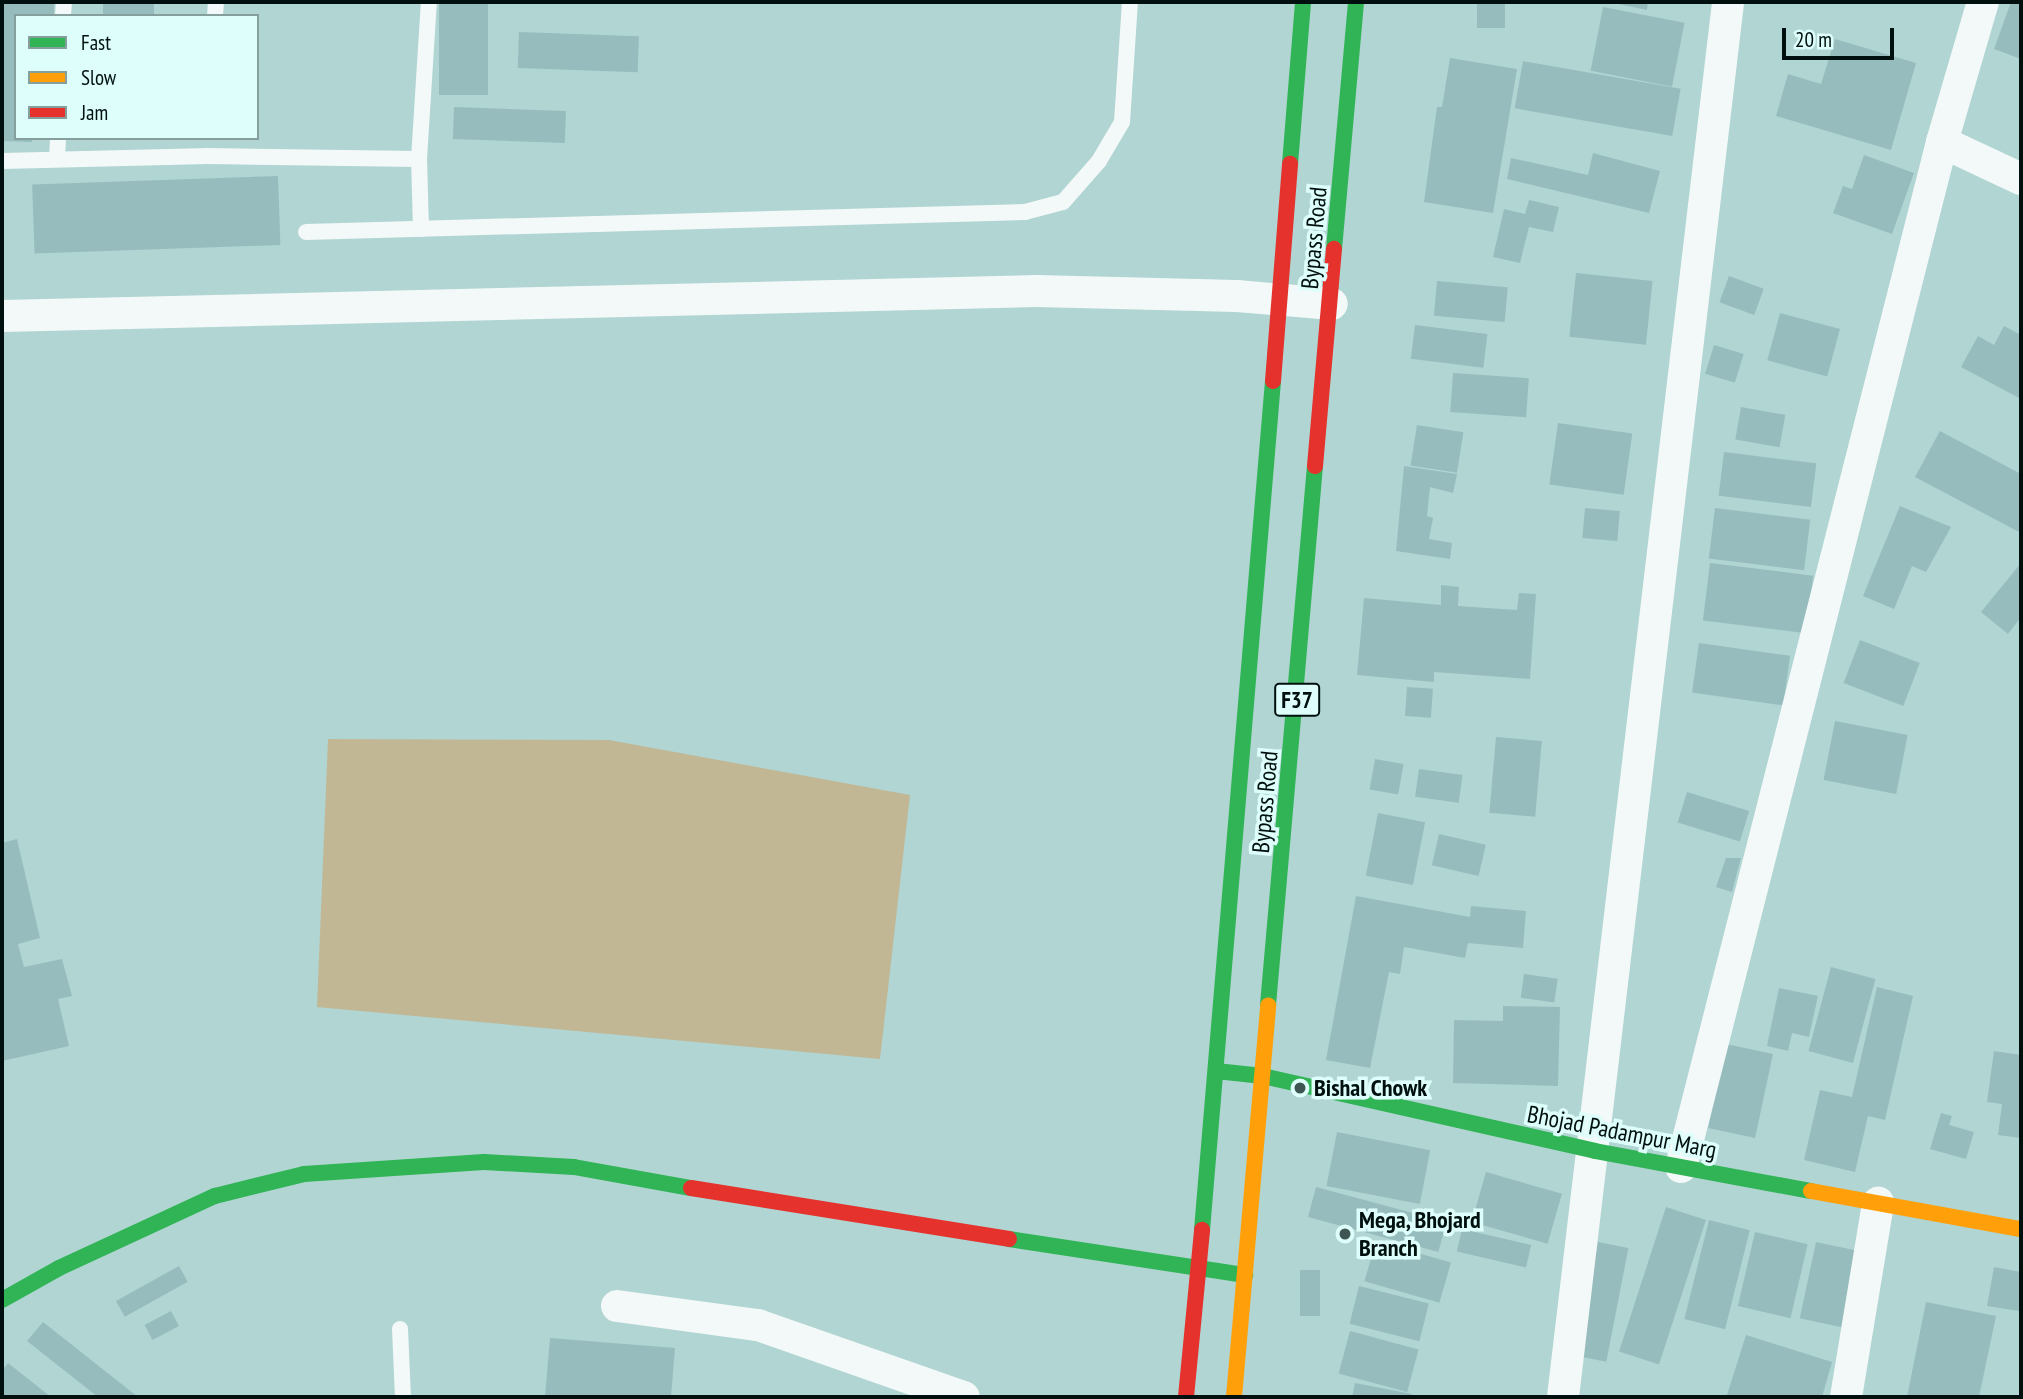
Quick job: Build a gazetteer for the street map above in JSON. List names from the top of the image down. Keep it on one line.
{"streets":{"main road":["Bypass Road","F37","Bhojad Padampur Marg"]},"crossings":[["Bypass Road","Bhojad Padampur Marg"]],"places":["Bishal Chowk","Mega, Bhojard Branch"],"legend":["Fast","Slow","Jam"],"scale_bar":"20 m"}
